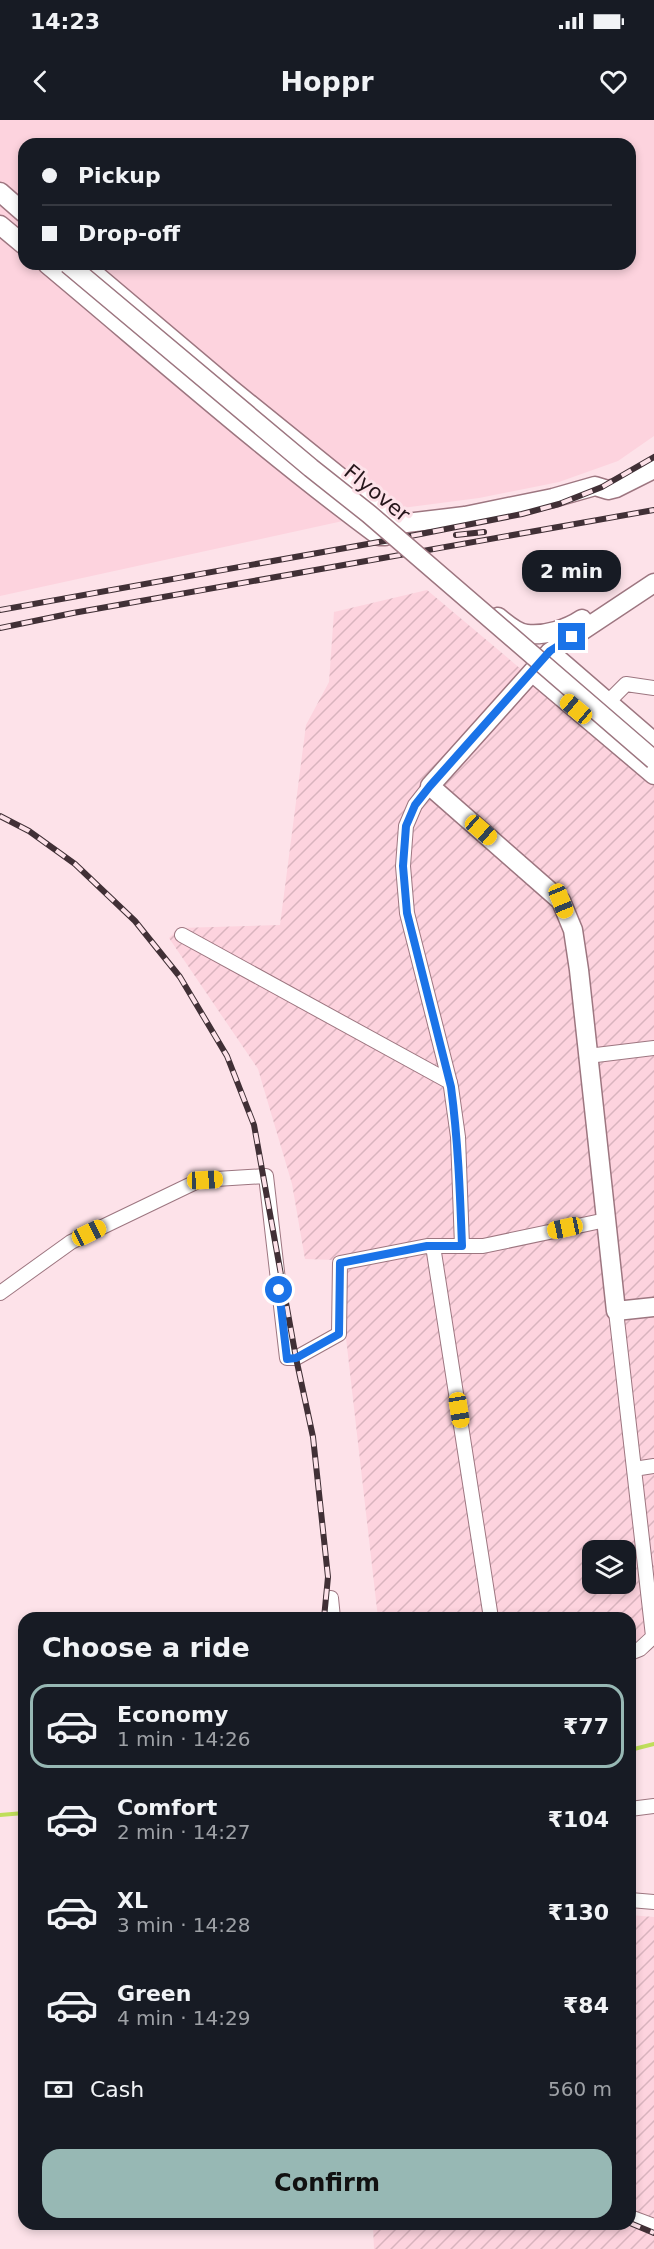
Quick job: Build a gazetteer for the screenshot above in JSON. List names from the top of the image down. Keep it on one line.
{"streets":{"street":["Flyover"]},"page":{"status":"14:23","header":"Hoppr","banner":["Pickup","Drop-off"],"bubble":"2 min","heading":"Choose a ride","list":[{"name":"Economy","note":"1 min · 14:26","value":"₹77"},{"name":"Comfort","note":"2 min · 14:27","value":"₹104"},{"name":"XL","note":"3 min · 14:28","value":"₹130"},{"name":"Green","note":"4 min · 14:29","value":"₹84"}],"pay":["Cash","560 m"],"buttons":"Confirm"}}
